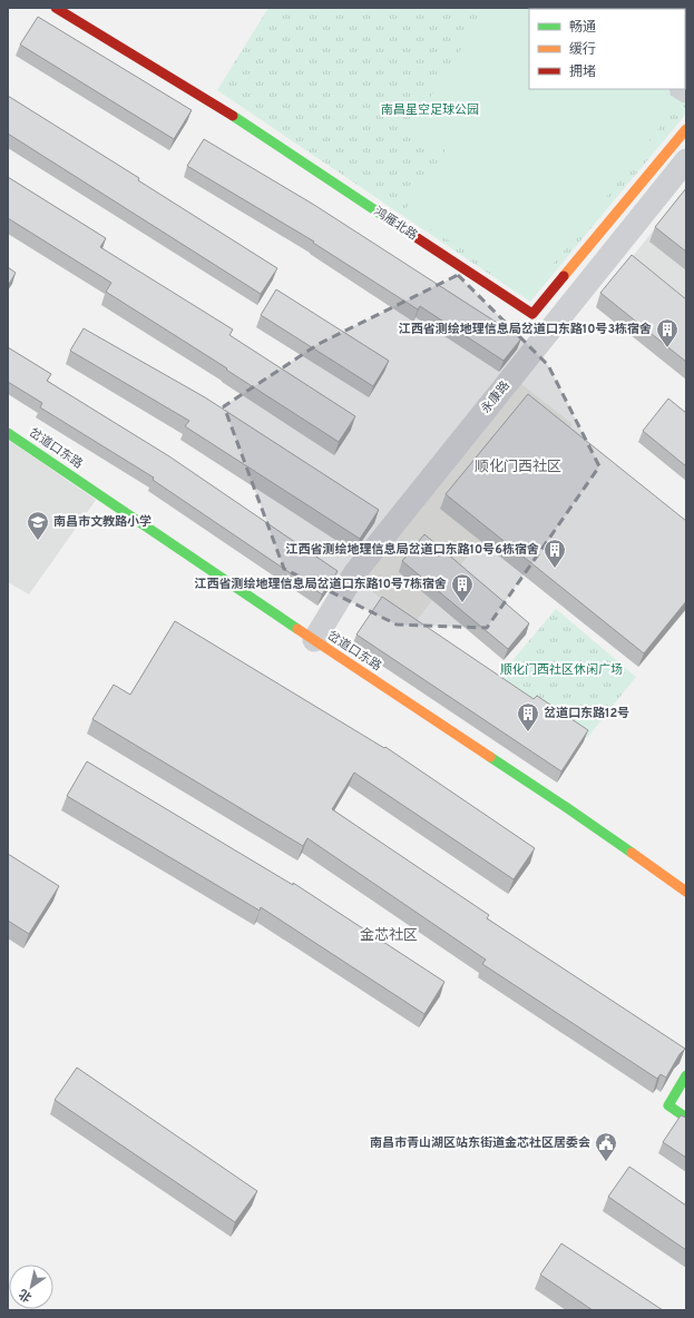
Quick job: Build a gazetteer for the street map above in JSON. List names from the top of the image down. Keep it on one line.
{"streets":{"street":["鸿雁北路","永康路","岔道口东路"]},"crossings":[["永康路","岔道口东路"]],"districts":["顺化门西社区","金芯社区"],"parks":["南昌星空足球公园","顺化门西社区休闲广场"],"places":{"building":["江西省测绘地理信息局岔道口东路10号3栋宿舍","江西省测绘地理信息局岔道口东路10号6栋宿舍","江西省测绘地理信息局岔道口东路10号7栋宿舍","岔道口东路12号"],"school or university":["南昌市文教路小学"],"public building":["南昌市青山湖区站东街道金芯社区居委会"]},"legend":["畅通","缓行","拥堵"],"north":"bottom left"}
